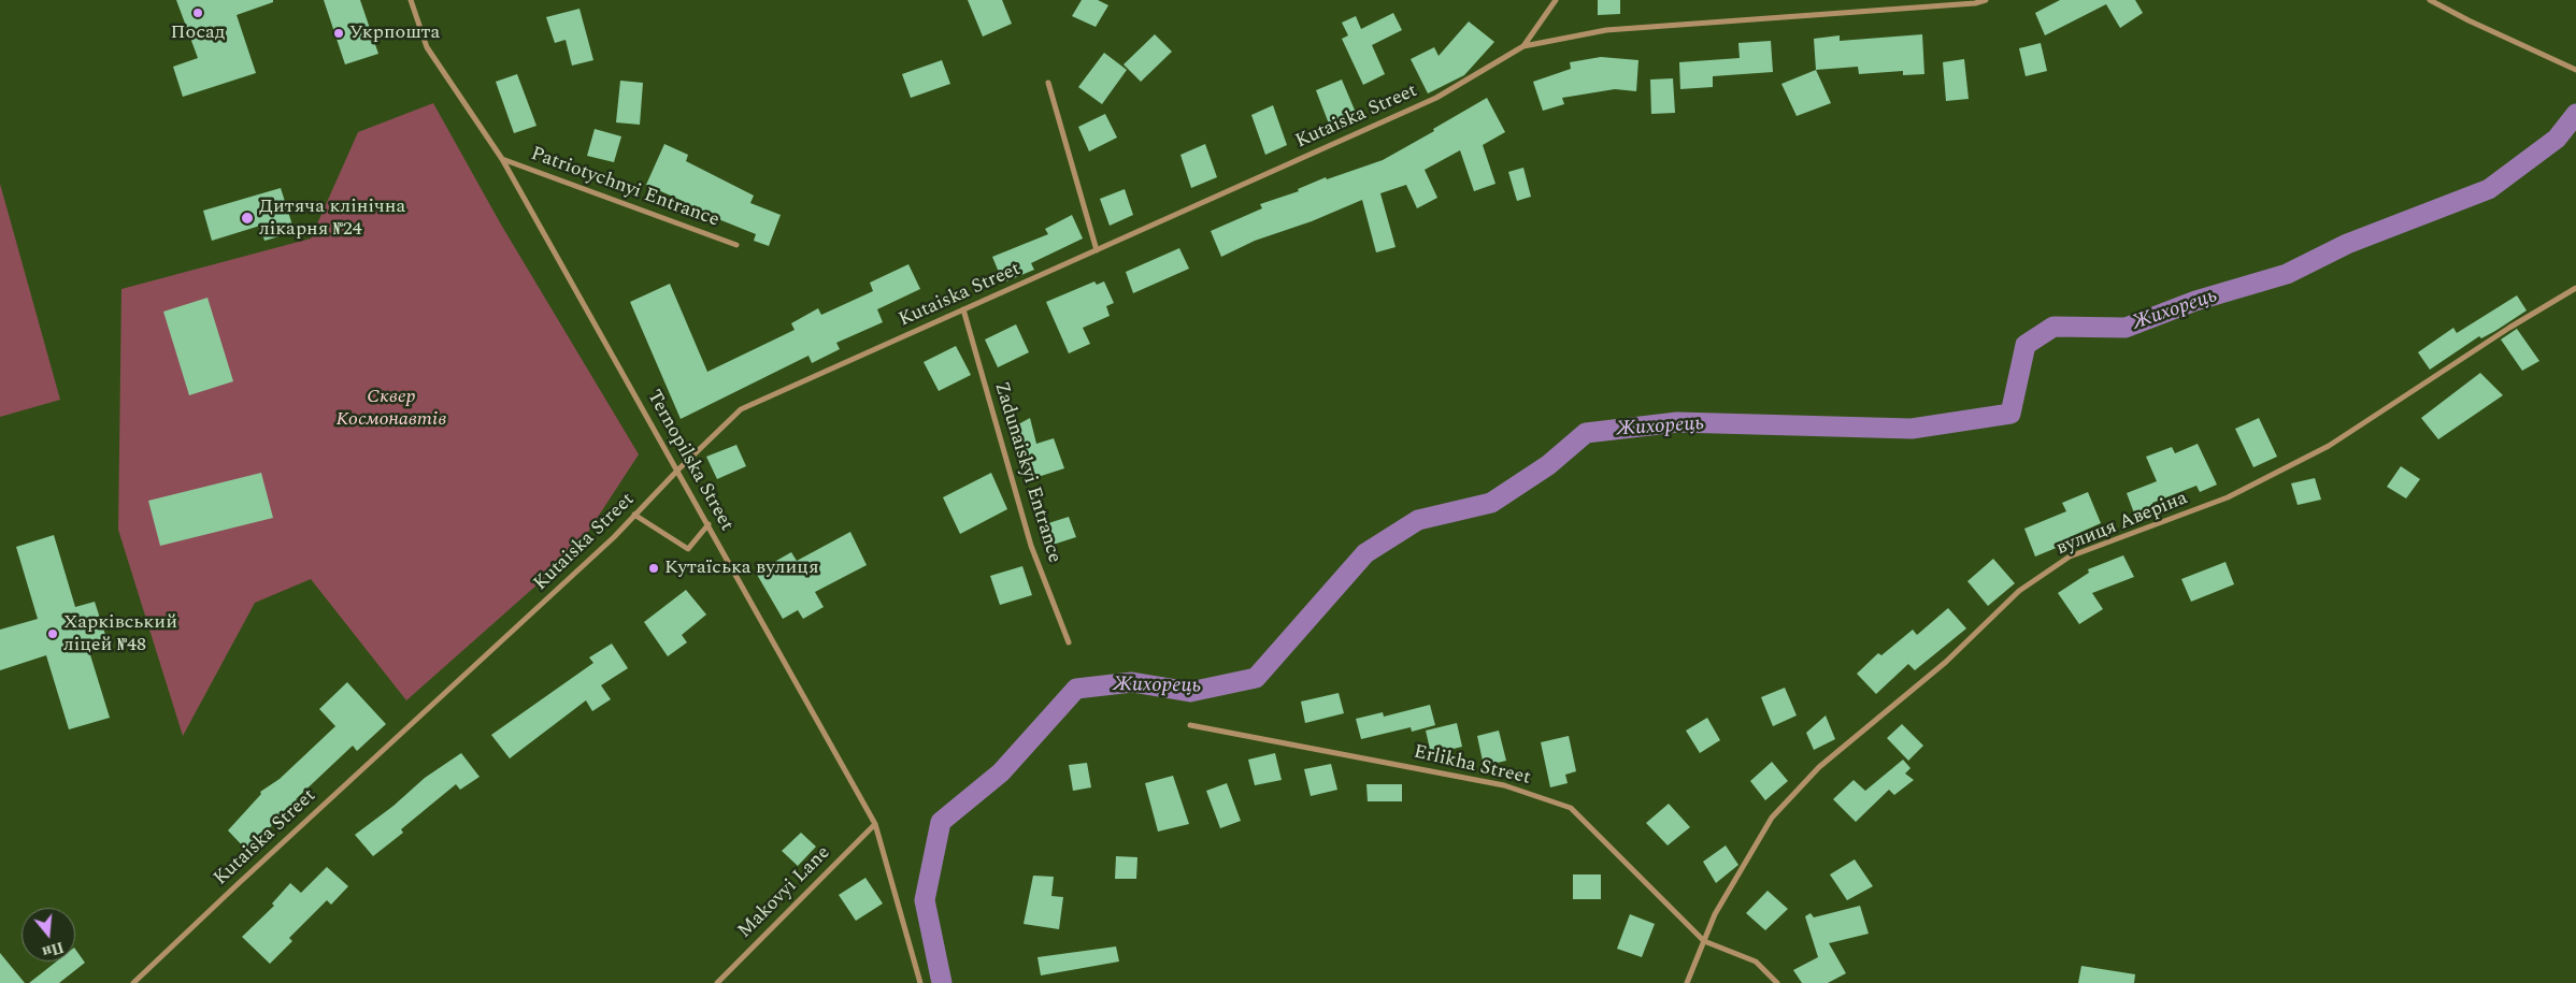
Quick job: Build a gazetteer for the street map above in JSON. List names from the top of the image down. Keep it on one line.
{"streets":{"street":["Kutaiska Street","Patriotychnyi Entrance","Ternopilska Street","Zadunaiskyi Entrance","вулиця Аверіна","Erlikha Street","Makovyi Lane"]},"crossings":[["Kutaiska Street","Ternopilska Street"],["Kutaiska Street","Zadunaiskyi Entrance"],["Patriotychnyi Entrance","Ternopilska Street"],["Ternopilska Street","Makovyi Lane"],["вулиця Аверіна","Erlikha Street"]],"water":["Жихорець"],"parks":["Сквер Космонавтів"],"places":["Посад","Укрпошта","Дитяча клінічна лікарня №24","Кутаїська вулиця","Харківський ліцей №48"],"north":"bottom"}
